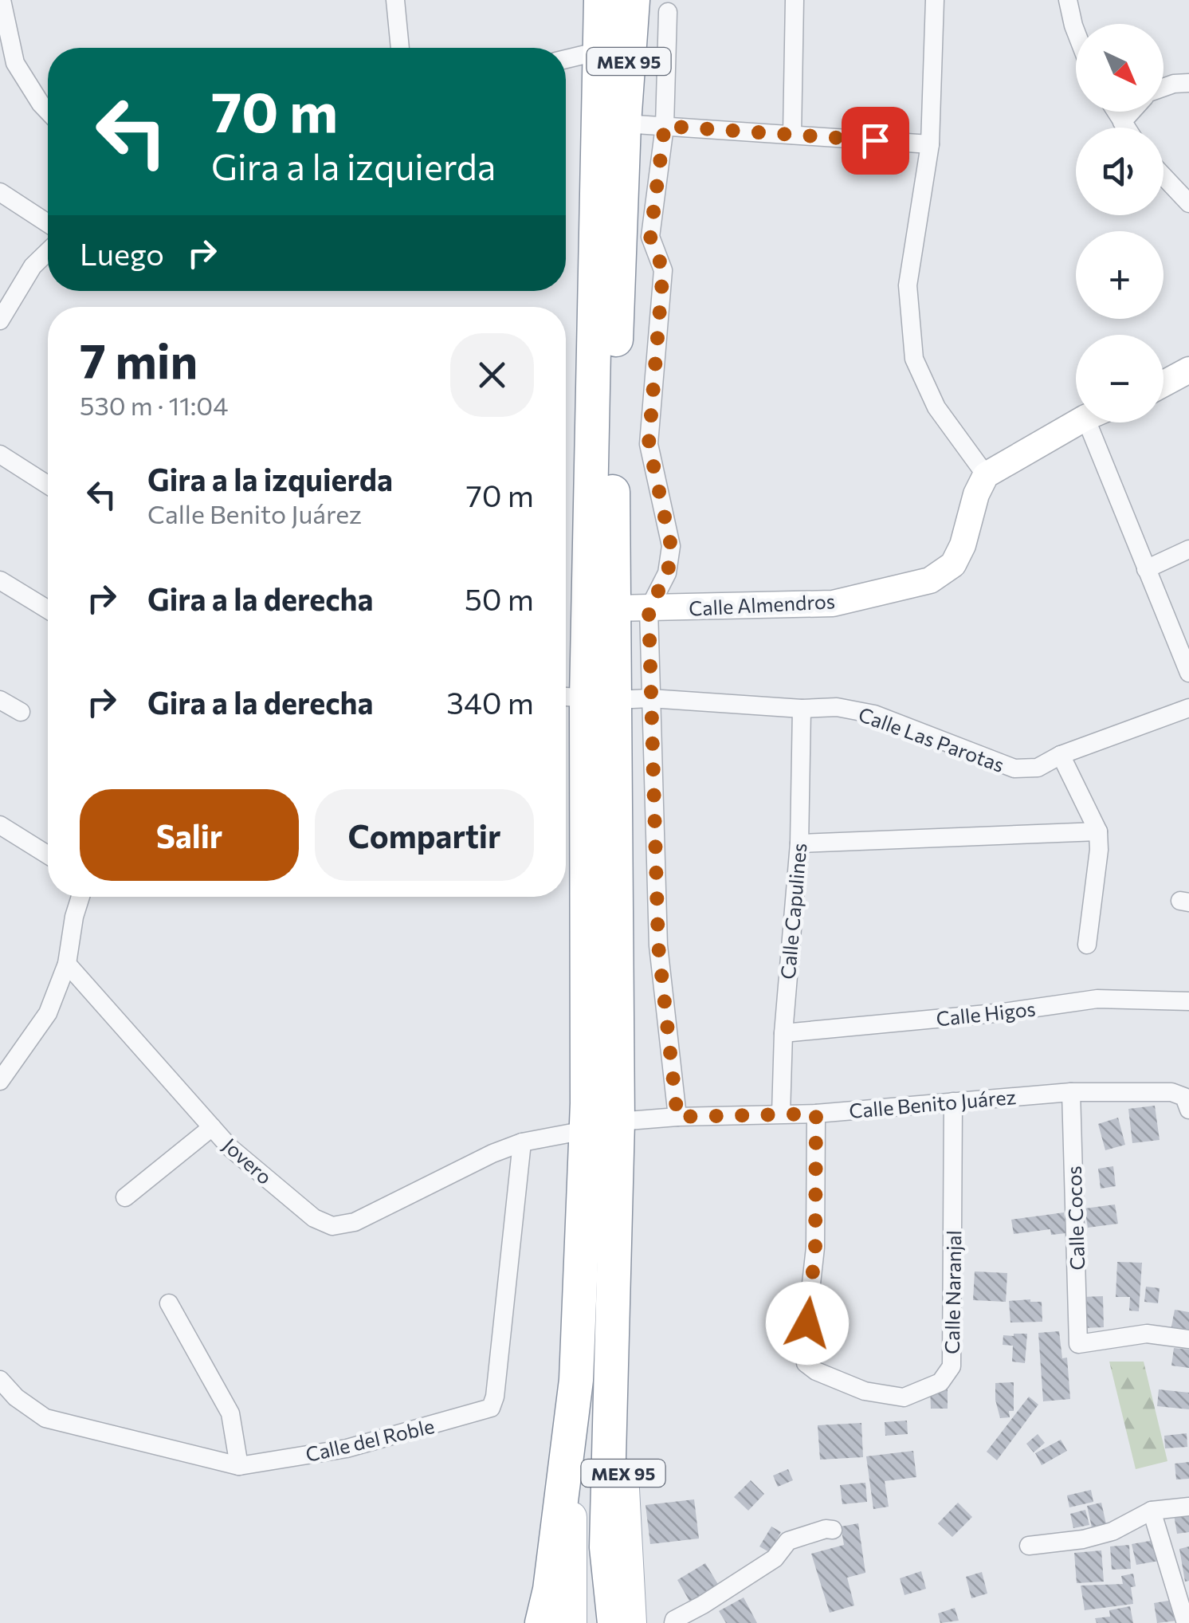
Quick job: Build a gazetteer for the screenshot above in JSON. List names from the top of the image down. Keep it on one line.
{"streets":{"highway":["MEX 95"],"street":["Calle Almendros","Calle Las Parotas","Calle Capulines","Calle Higos","Calle Benito Juárez","Jovero","Calle Cocos","Calle Naranjal","Calle del Roble"]},"crossings":[["MEX 95","Calle Almendros"],["MEX 95","Calle Las Parotas"],["MEX 95","Calle Benito Juárez"],["MEX 95","Jovero"],["Calle Las Parotas","Calle Capulines"],["Calle Capulines","Calle Higos"],["Calle Capulines","Calle Benito Juárez"],["Calle Benito Juárez","Calle Cocos"],["Calle Benito Juárez","Calle Naranjal"],["Jovero","Calle del Roble"]],"north":"bottom right","page":{"map_buttons":["+","−"],"turn":["70 m","Gira a la izquierda"],"then":"Luego","heading":["7 min","530 m · 11:04"],"list":[{"name":"Gira a la izquierda","note":"Calle Benito Juárez","value":"70 m"},{"name":"Gira a la derecha","value":"50 m"},{"name":"Gira a la derecha","value":"340 m"}],"buttons":["Salir","Compartir"]}}
